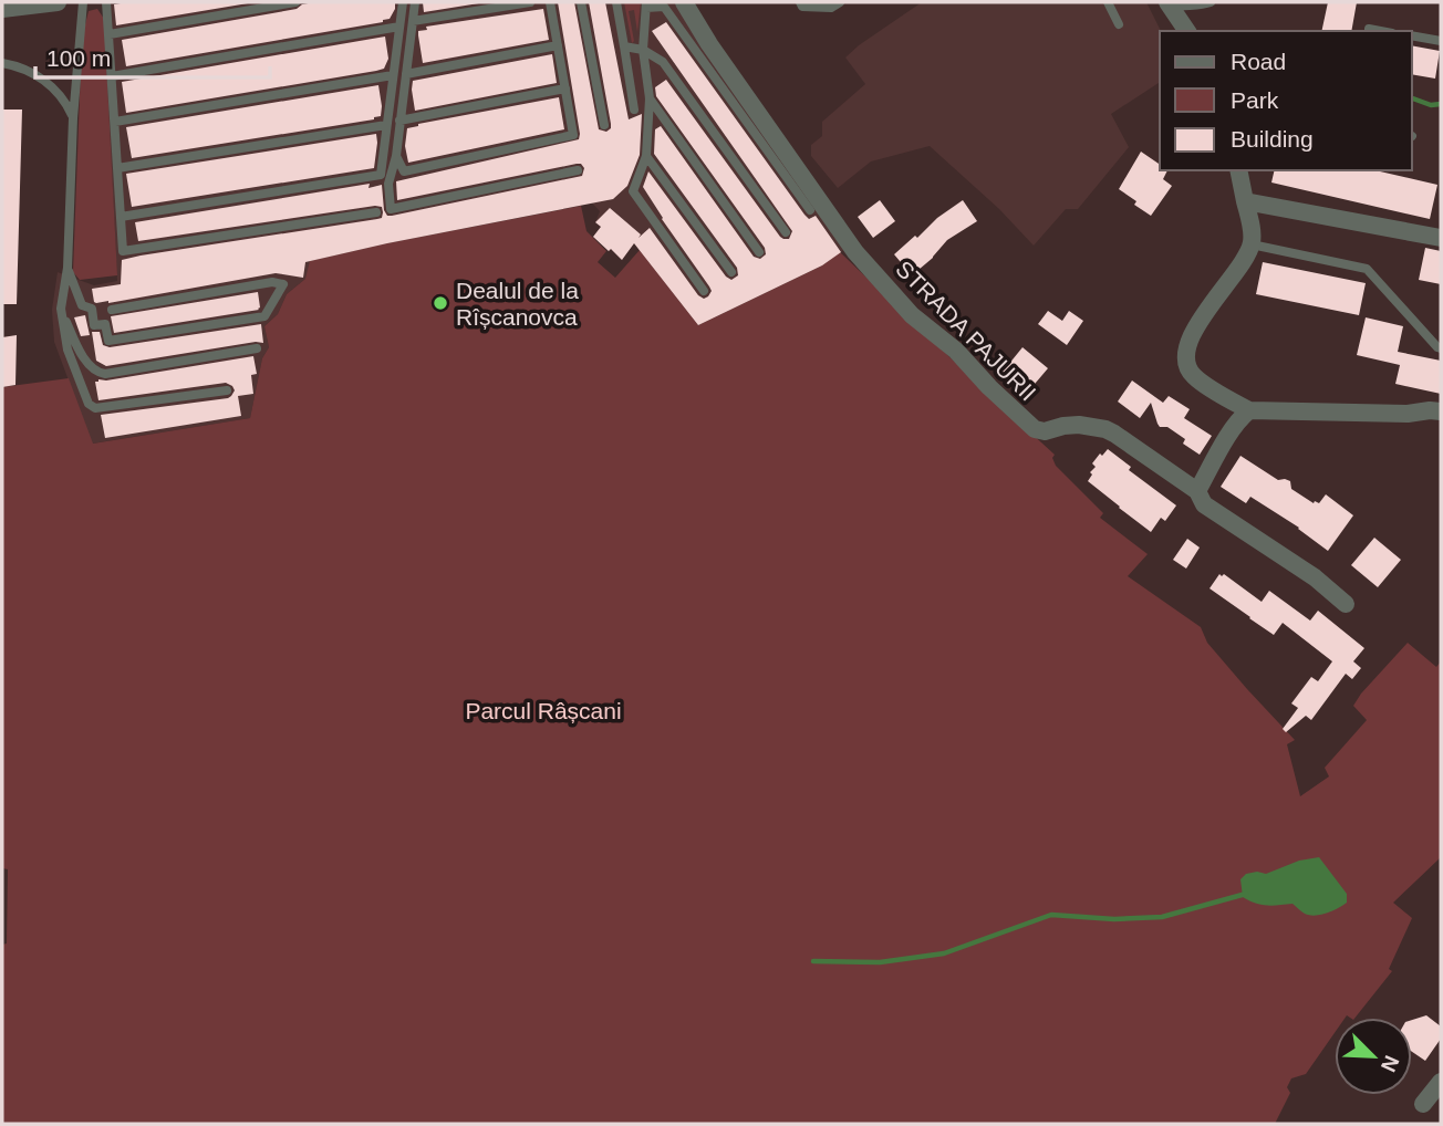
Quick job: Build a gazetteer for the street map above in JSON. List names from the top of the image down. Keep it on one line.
{"streets":{"street":["STRADA PAJURII"]},"parks":["Parcul Râșcani"],"places":["Dealul de la Rîșcanovca"],"legend":["Road","Park","Building"],"scale_bar":"100 m","north":"bottom right"}
